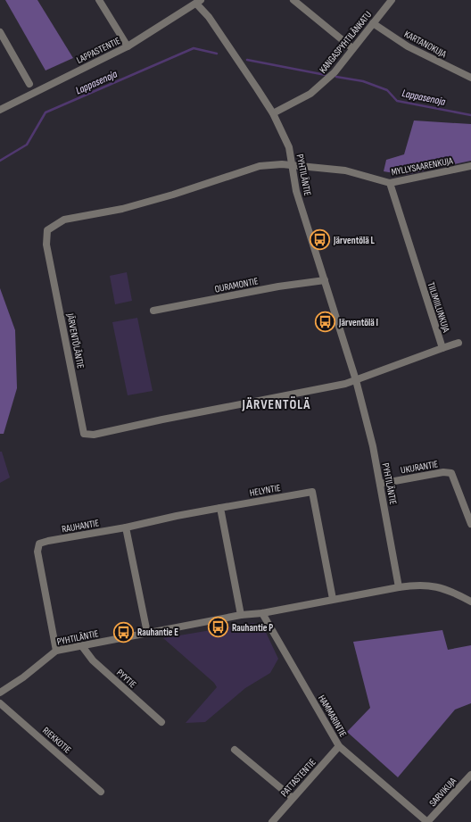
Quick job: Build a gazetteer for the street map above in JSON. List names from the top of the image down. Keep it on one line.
{"streets":{"street":["KANGASPYHTILÄNKATU","KARTANOKUJA","LAPPASTENTIE","MYLLYSAARENKUJA","PYHTILÄNTIE","OURAMONTIE","TIILIMIILUNKUJA","JÄRVENTÖLÄNTIE","UKURANTIE","HELYNTIE","RAUHANTIE","PYYTIE","HAMMARINTIE","RIEKKOTIE","PATTASTENTIE","SARVIKUJA"]},"crossings":[["KANGASPYHTILÄNKATU","KARTANOKUJA"],["KANGASPYHTILÄNKATU","PYHTILÄNTIE"],["LAPPASTENTIE","PYHTILÄNTIE"],["MYLLYSAARENKUJA","PYHTILÄNTIE"],["MYLLYSAARENKUJA","TIILIMIILUNKUJA"],["MYLLYSAARENKUJA","JÄRVENTÖLÄNTIE"],["PYHTILÄNTIE","OURAMONTIE"],["PYHTILÄNTIE","TIILIMIILUNKUJA"],["PYHTILÄNTIE","JÄRVENTÖLÄNTIE"],["PYHTILÄNTIE","UKURANTIE"],["PYHTILÄNTIE","HELYNTIE"],["PYHTILÄNTIE","RAUHANTIE"],["PYHTILÄNTIE","PYYTIE"],["PYHTILÄNTIE","HAMMARINTIE"],["TIILIMIILUNKUJA","JÄRVENTÖLÄNTIE"],["HAMMARINTIE","PATTASTENTIE"],["HAMMARINTIE","SARVIKUJA"]],"districts":["JÄRVENTÖLÄ"],"water":["Lappasenoja"],"places":{"bus stop":["Järventölä L","Järventölä I","Rauhantie P","Rauhantie E"]}}
